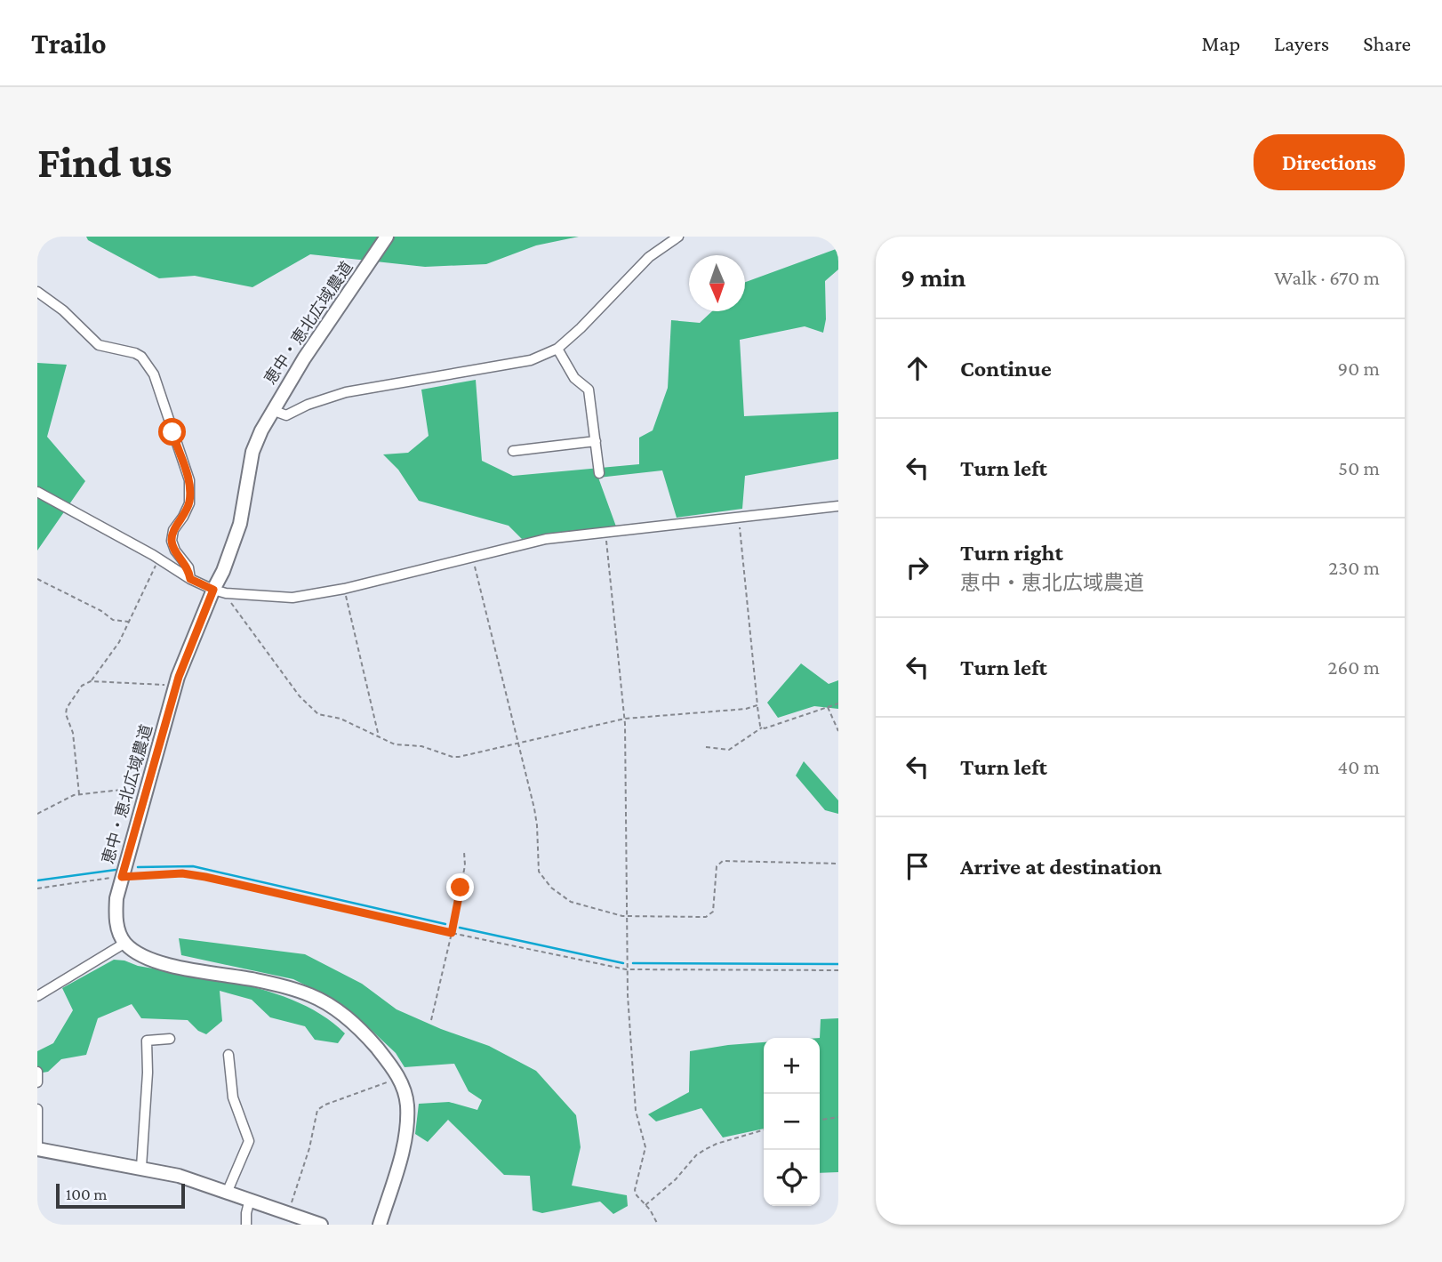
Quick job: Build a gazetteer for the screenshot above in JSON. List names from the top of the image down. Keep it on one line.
{"streets":{"street":["恵中・恵北広域農道"]},"scale_bar":"100 m","north":"bottom","page":{"header":"Trailo","nav":["Map","Layers","Share"],"buttons":"Directions","title":"Find us","heading":["9 min","Walk · 670 m"],"list":[["Continue","90 m"],["Turn left","50 m"],["Turn right","恵中・恵北広域農道","230 m"],["Turn left","260 m"],["Turn left","40 m"],"Arrive at destination"],"map_buttons":["+","−"],"scale":"100 m"}}
